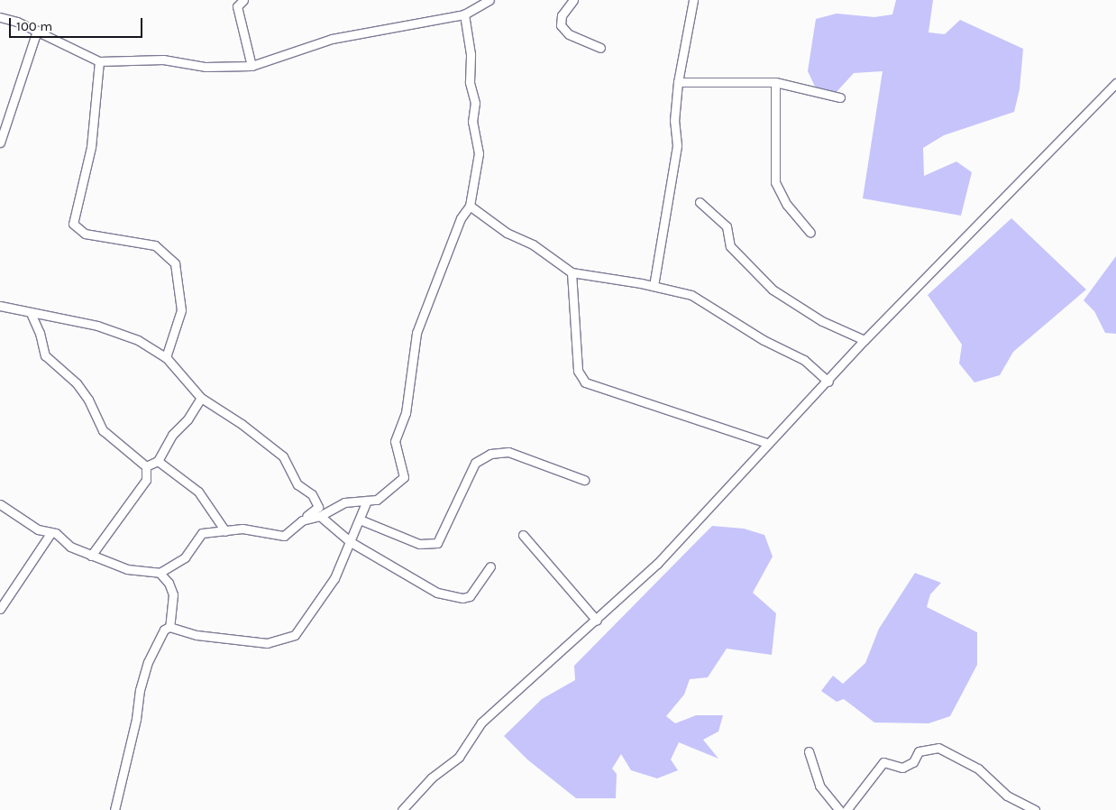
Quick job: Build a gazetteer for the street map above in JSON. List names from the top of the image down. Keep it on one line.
{"scale_bar":"100 m"}
